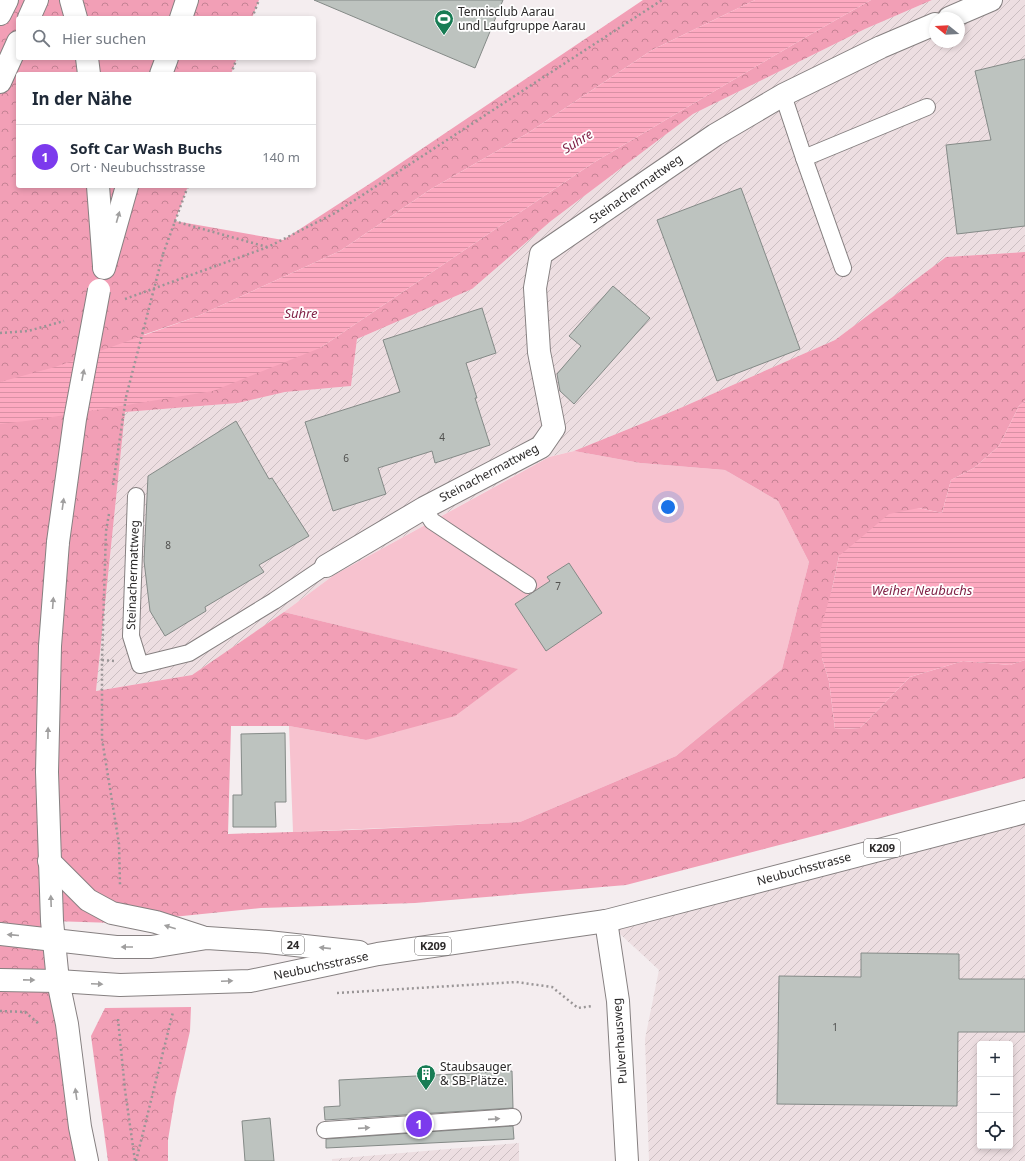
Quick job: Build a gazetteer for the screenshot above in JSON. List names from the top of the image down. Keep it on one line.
{"streets":{"main road":["Steinachermattweg","K209","Neubuchsstrasse","24","Pulverhausweg"]},"crossings":[["K209","Neubuchsstrasse"],["K209","Pulverhausweg"],["Neubuchsstrasse","24"],["Neubuchsstrasse","Pulverhausweg"]],"water":["Suhre","Weiher Neubuchs"],"places":{"sports":["Tennisclub Aarau und Laufgruppe Aarau"],"building":["Staubsauger & SB-Plätze."]},"house_numbers":["4","6","8","7","1"],"north":"left","page":{"search":"Hier suchen","heading":"In der Nähe","list":[{"mark":"1","name":"Soft Car Wash Buchs","note":"Ort · Neubuchsstrasse","value":"140 m"}],"map_buttons":["+","−"],"pins":"1"}}
